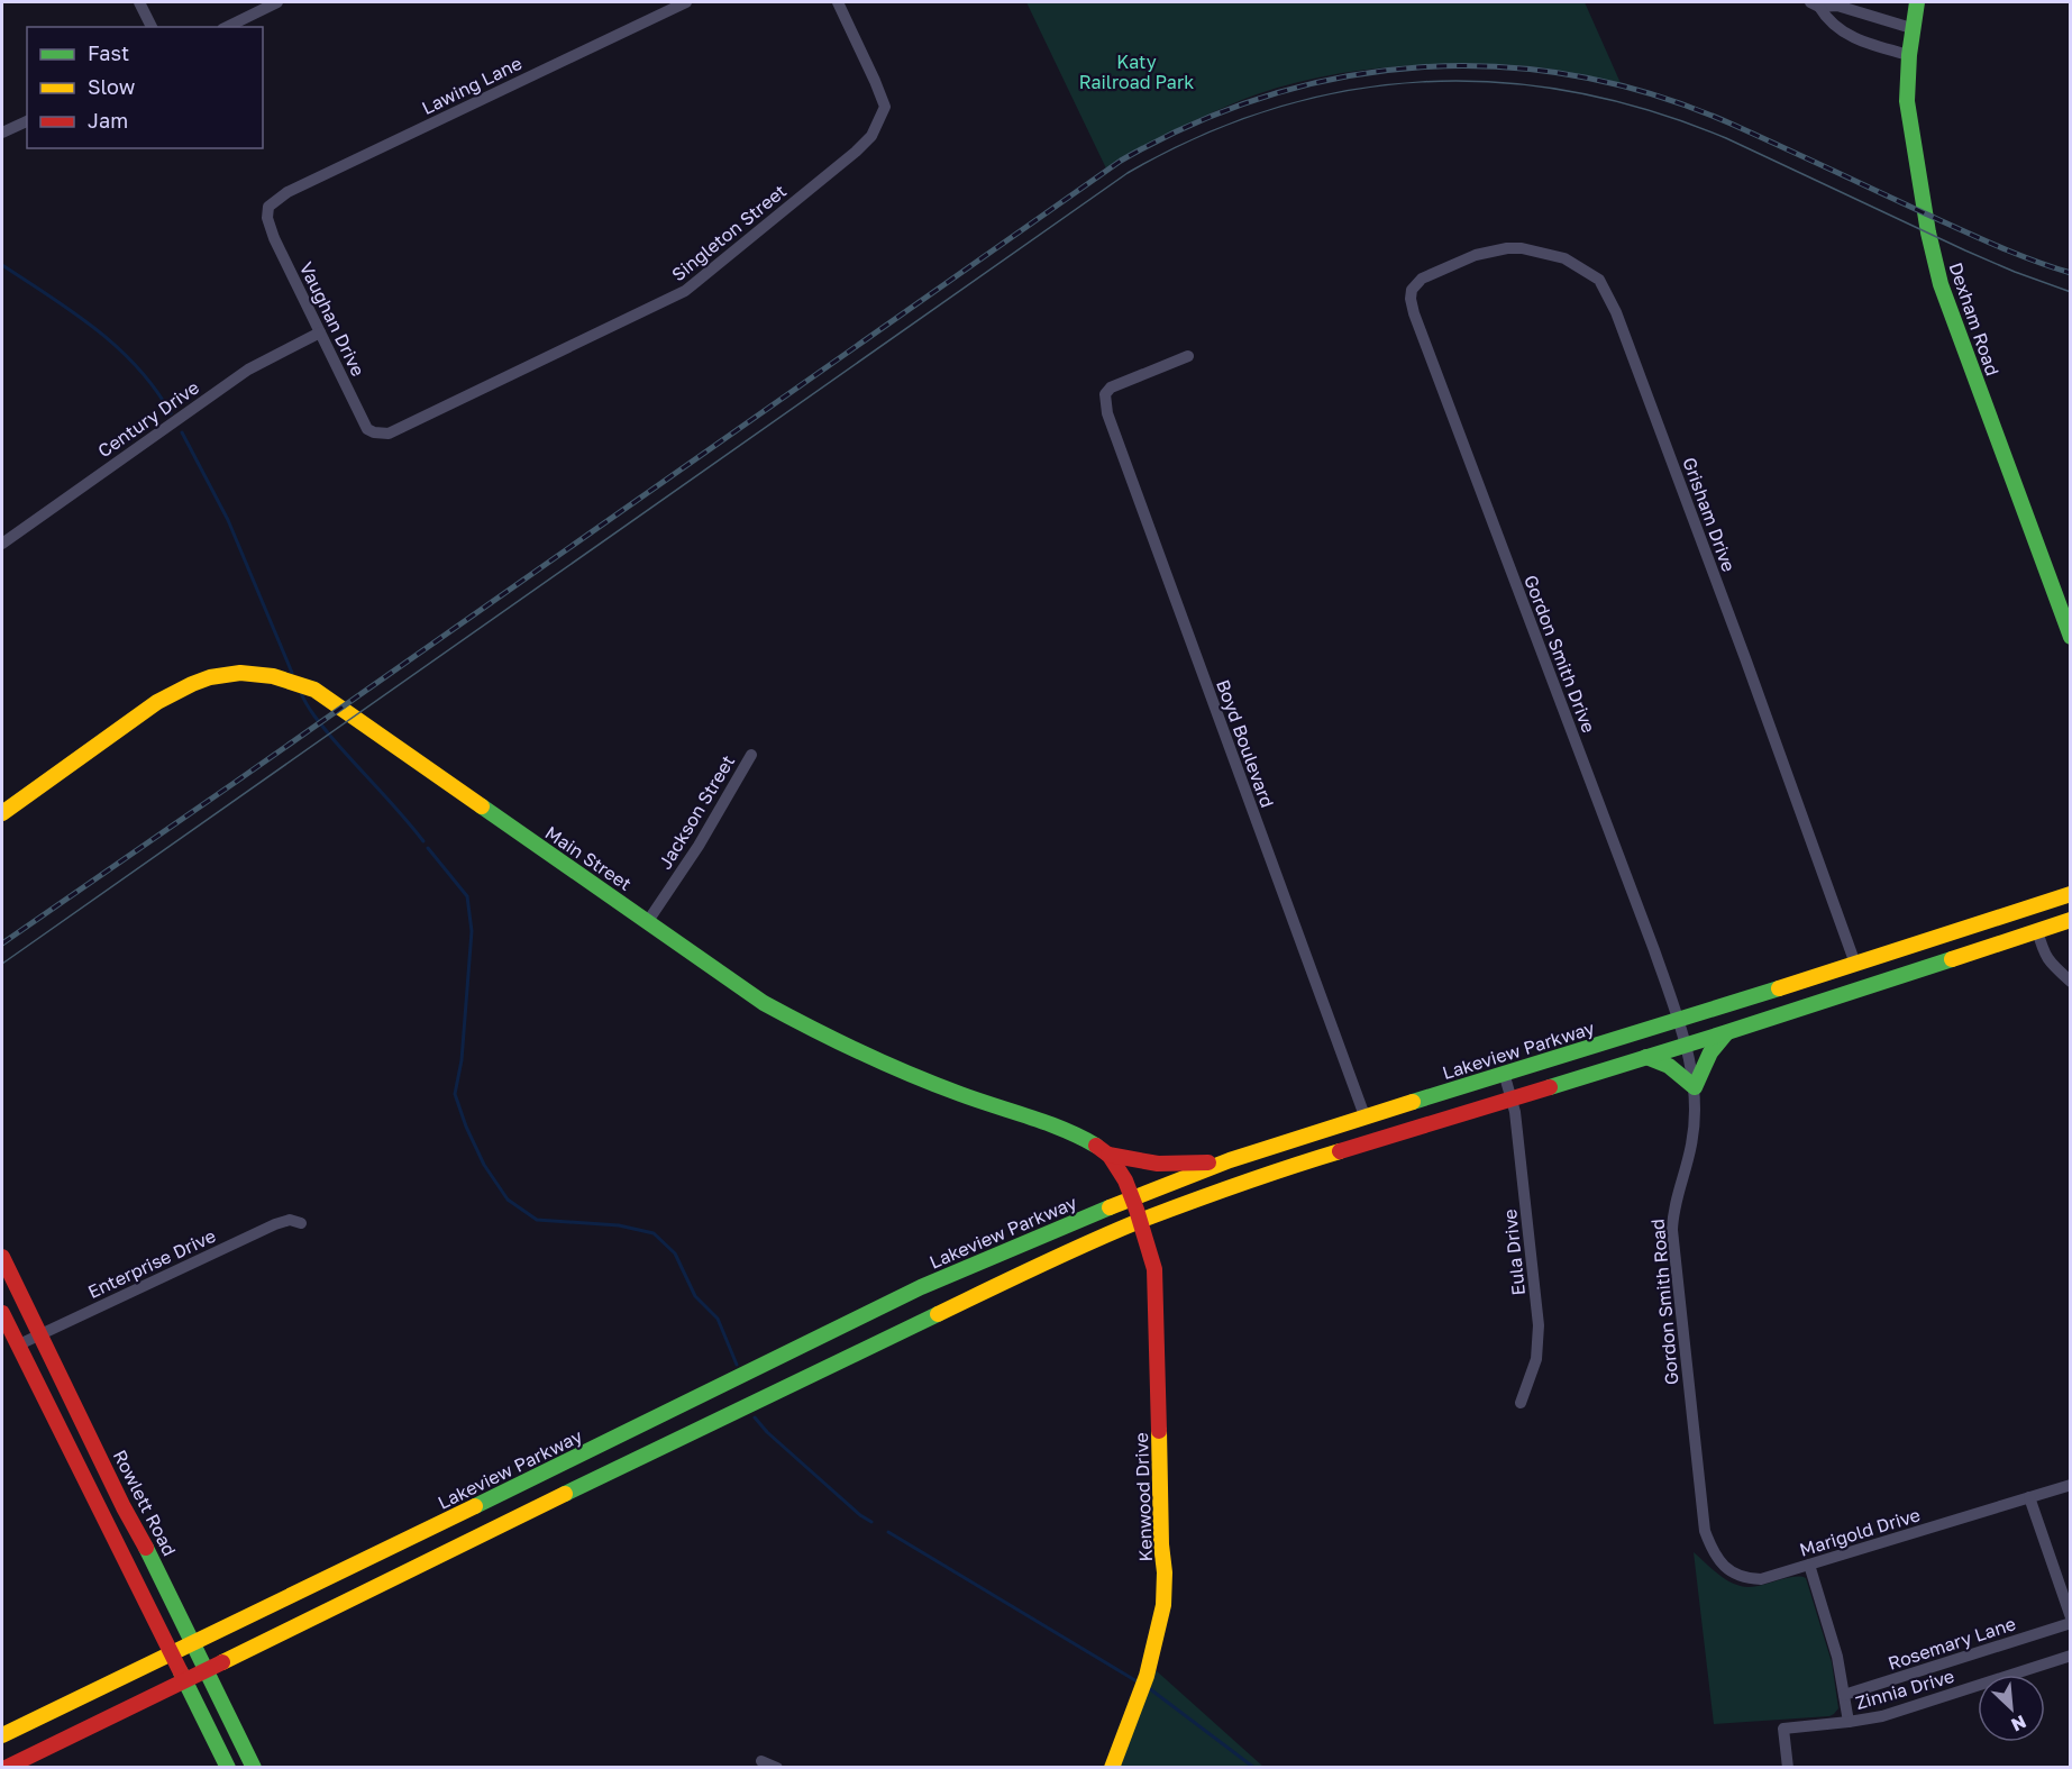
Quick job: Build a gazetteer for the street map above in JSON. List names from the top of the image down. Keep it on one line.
{"streets":{"main road":["Dexham Road","Main Street","Lakeview Parkway","Kenwood Drive","Rowlett Road"],"street":["Lawing Lane","Singleton Street","Vaughan Drive","Century Drive","Grisham Drive","Gordon Smith Drive","Boyd Boulevard","Jackson Street","Eula Drive","Enterprise Drive","Gordon Smith Road","Marigold Drive","Rosemary Lane","Zinnia Drive"]},"crossings":[["Lawing Lane","Vaughan Drive"],["Singleton Street","Vaughan Drive"],["Vaughan Drive","Century Drive"],["Grisham Drive","Gordon Smith Drive"],["Grisham Drive","Lakeview Parkway"],["Gordon Smith Drive","Lakeview Parkway"],["Gordon Smith Drive","Gordon Smith Road"],["Boyd Boulevard","Lakeview Parkway"],["Jackson Street","Main Street"],["Lakeview Parkway","Eula Drive"],["Lakeview Parkway","Gordon Smith Road"],["Lakeview Parkway","Rowlett Road"],["Enterprise Drive","Rowlett Road"],["Gordon Smith Road","Marigold Drive"]],"parks":["Katy Railroad Park"],"legend":["Fast","Slow","Jam"],"north":"bottom right"}
